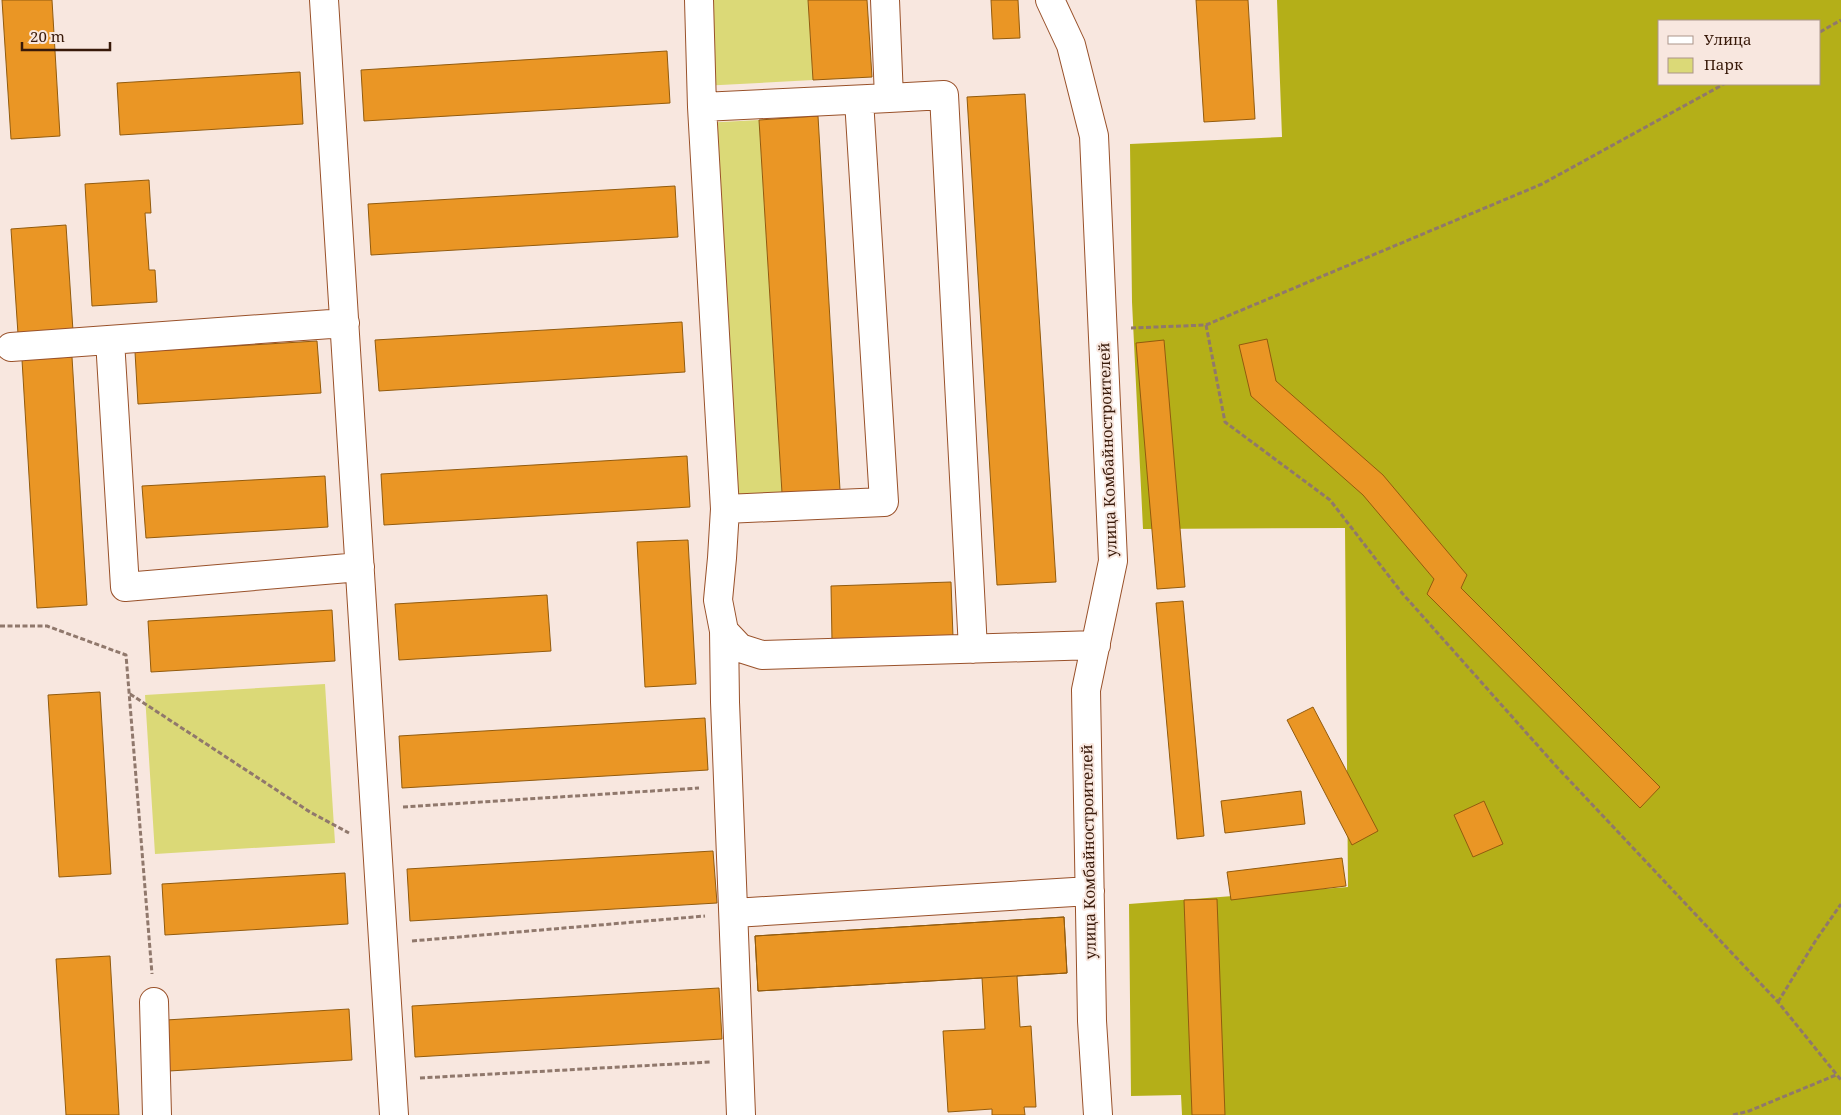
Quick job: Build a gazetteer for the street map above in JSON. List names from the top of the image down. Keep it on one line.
{"streets":{"street":["улица Комбайностроителей"]},"legend":["Улица","Парк"],"scale_bar":"20 m"}
